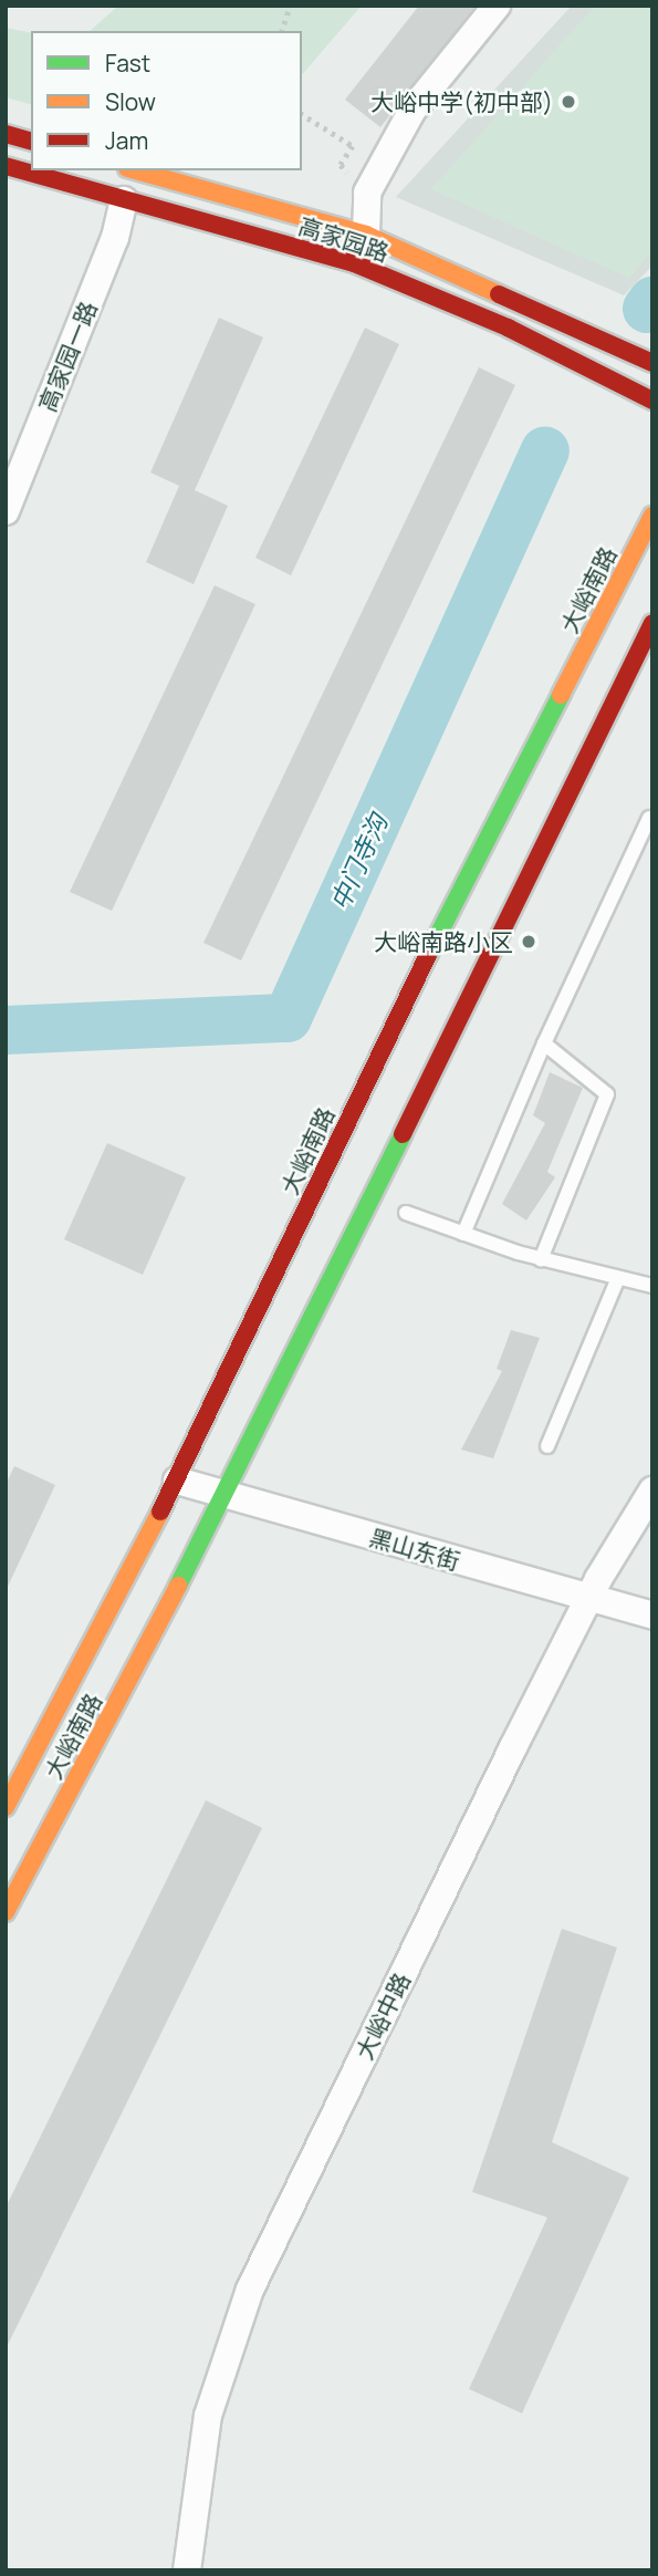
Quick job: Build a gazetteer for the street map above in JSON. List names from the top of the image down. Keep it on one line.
{"streets":{"main road":["高家园路","大峪南路"],"street":["高家园一路","黑山东街","大峪中路"]},"crossings":[["高家园路","高家园一路"],["大峪南路","黑山东街"],["黑山东街","大峪中路"]],"water":["中门寺沟"],"places":["大峪中学(初中部)","大峪南路小区"],"legend":["Fast","Slow","Jam"]}
